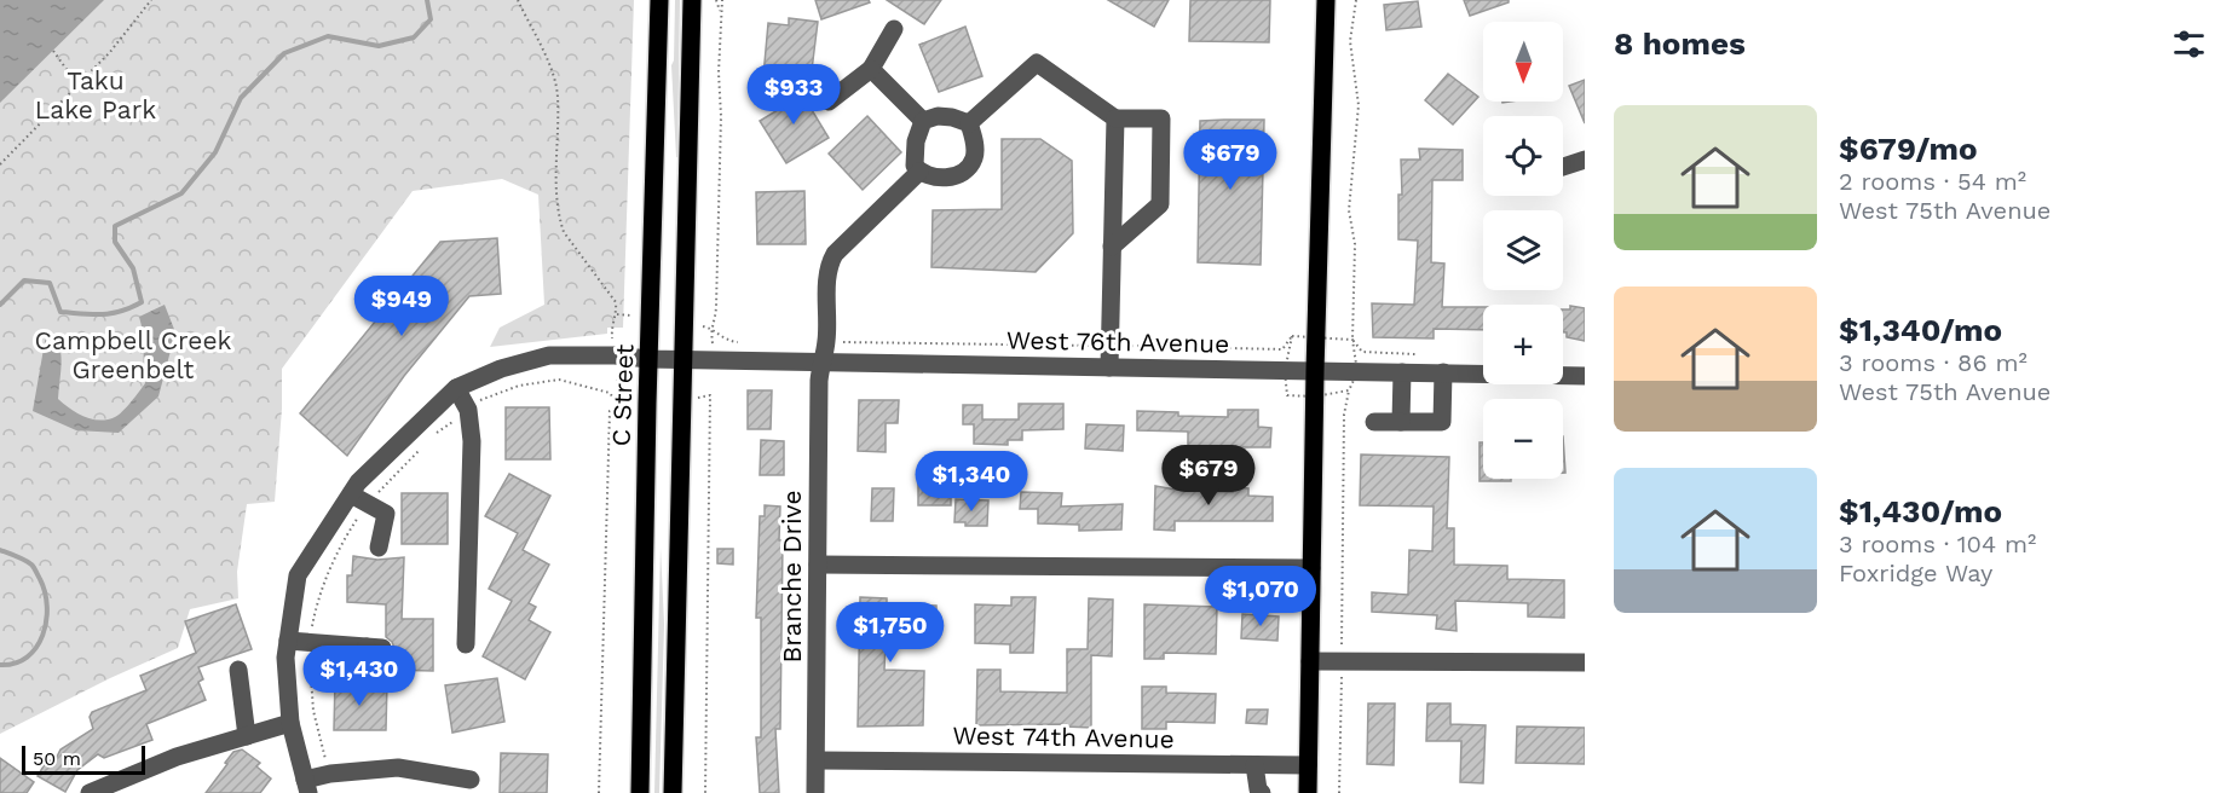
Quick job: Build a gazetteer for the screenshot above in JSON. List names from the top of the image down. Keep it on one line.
{"streets":{"main road":["C Street"],"street":["West 76th Avenue","Branche Drive","West 74th Avenue"]},"crossings":[["West 76th Avenue","C Street"],["West 76th Avenue","Branche Drive"],["Branche Drive","West 74th Avenue"]],"parks":["Taku Lake Park","Campbell Creek Greenbelt"],"scale_bar":"50 m","north":"bottom","page":{"heading":"8 homes","map_buttons":["+","−"],"price":["$933","$679","$949","$679","$1,340","$1,070","$1,750","$1,430"],"list":[{"name":"$679/mo","note":"2 rooms · 54 m² · West 75th Avenue"},{"name":"$1,340/mo","note":"3 rooms · 86 m² · West 75th Avenue"},{"name":"$1,430/mo","note":"3 rooms · 104 m² · Foxridge Way"}],"scale":"50 m"}}
